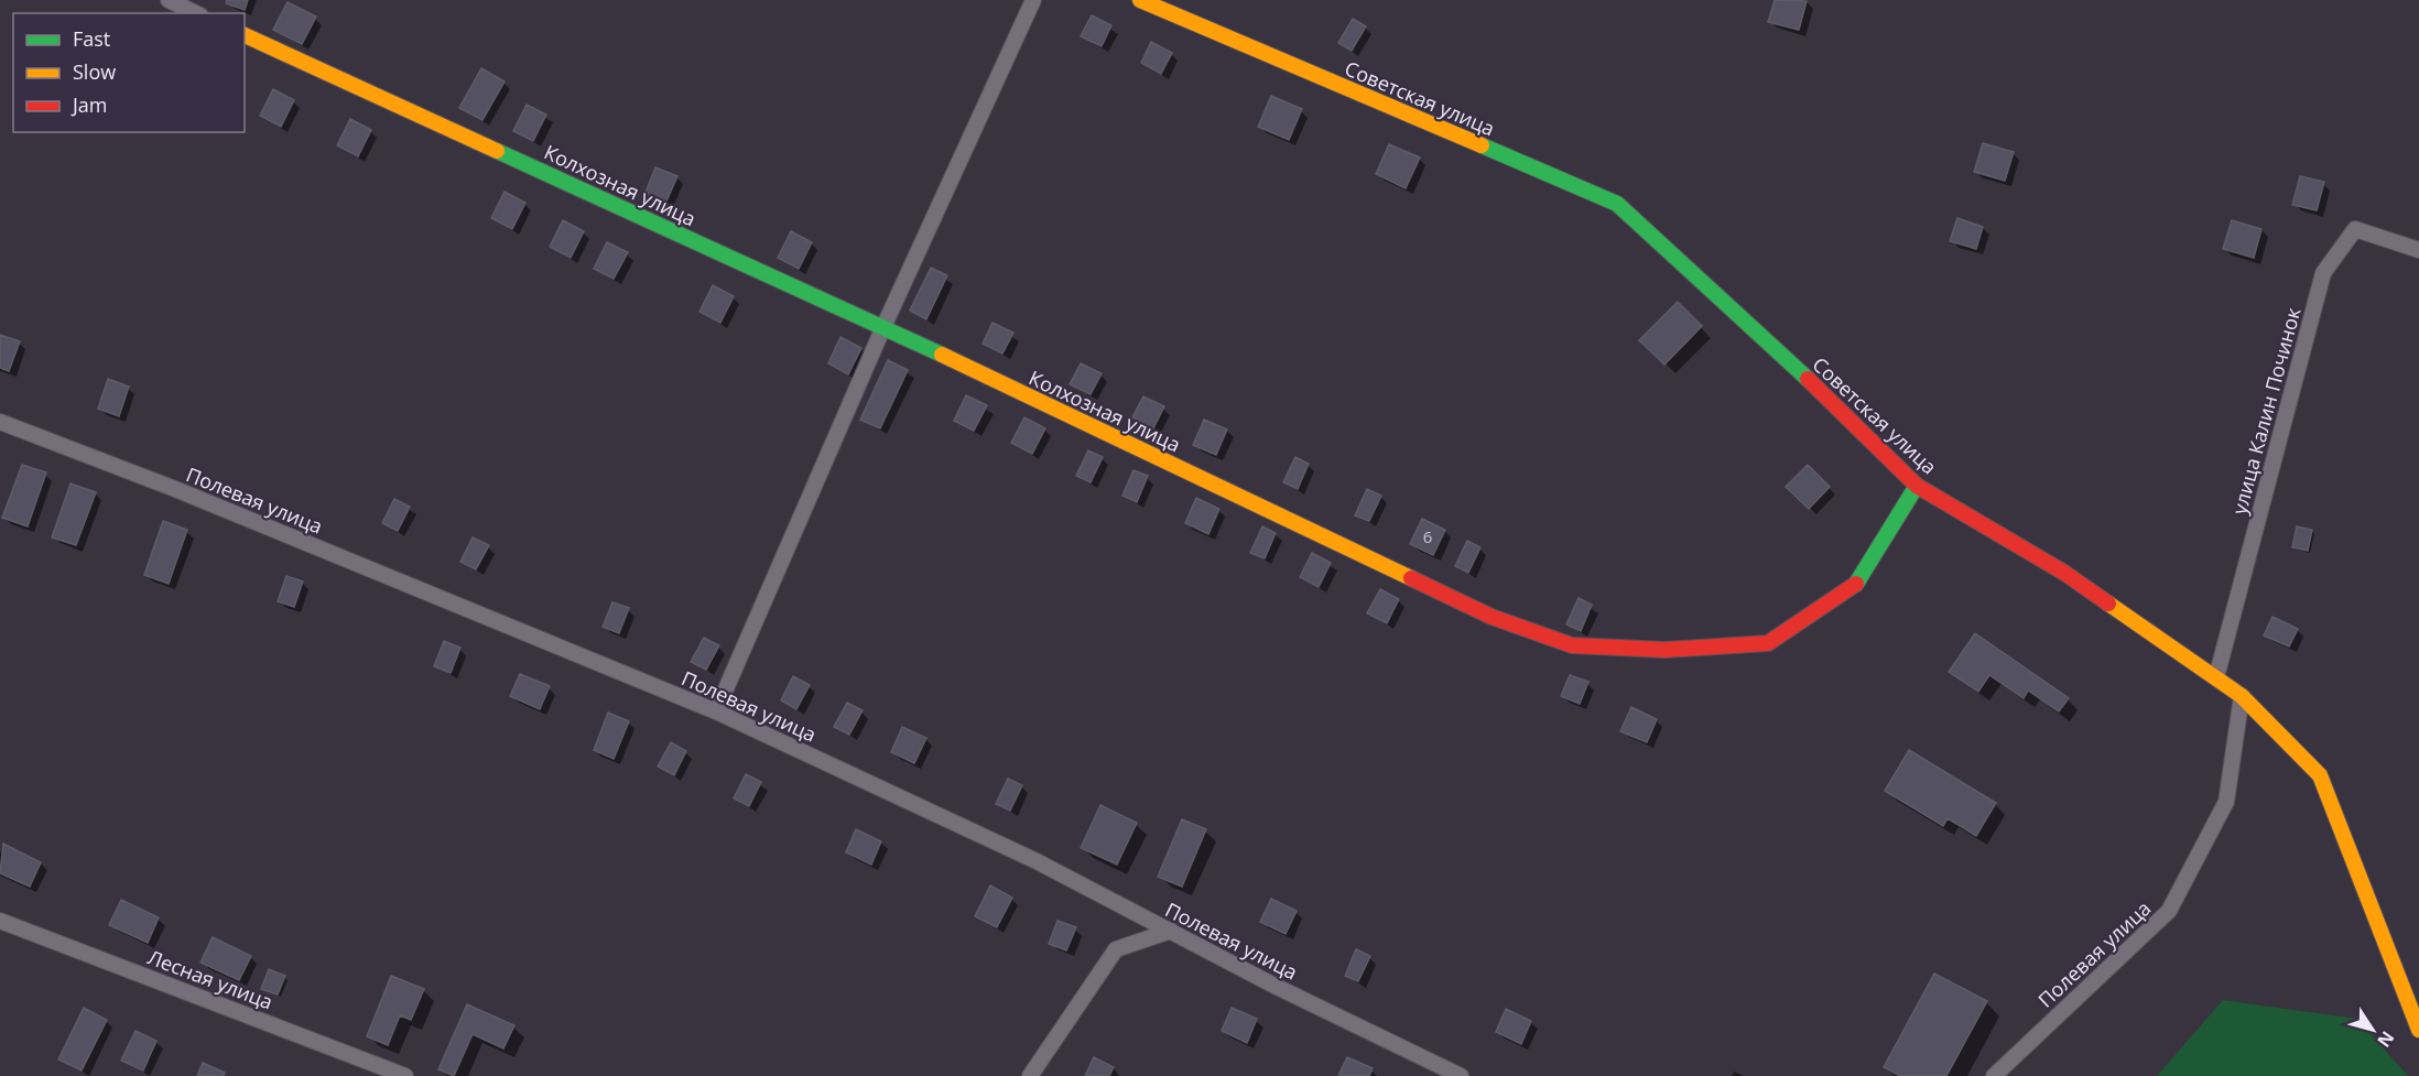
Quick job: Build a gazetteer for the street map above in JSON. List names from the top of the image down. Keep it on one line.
{"streets":{"street":["Советская улица","Колхозная улица","улица Калин Починок","Полевая улица","Лесная улица"]},"crossings":[["Советская улица","Колхозная улица"],["Советская улица","улица Калин Починок"],["Советская улица","Полевая улица"]],"house_numbers":["6"],"legend":["Fast","Slow","Jam"],"north":"bottom right"}
